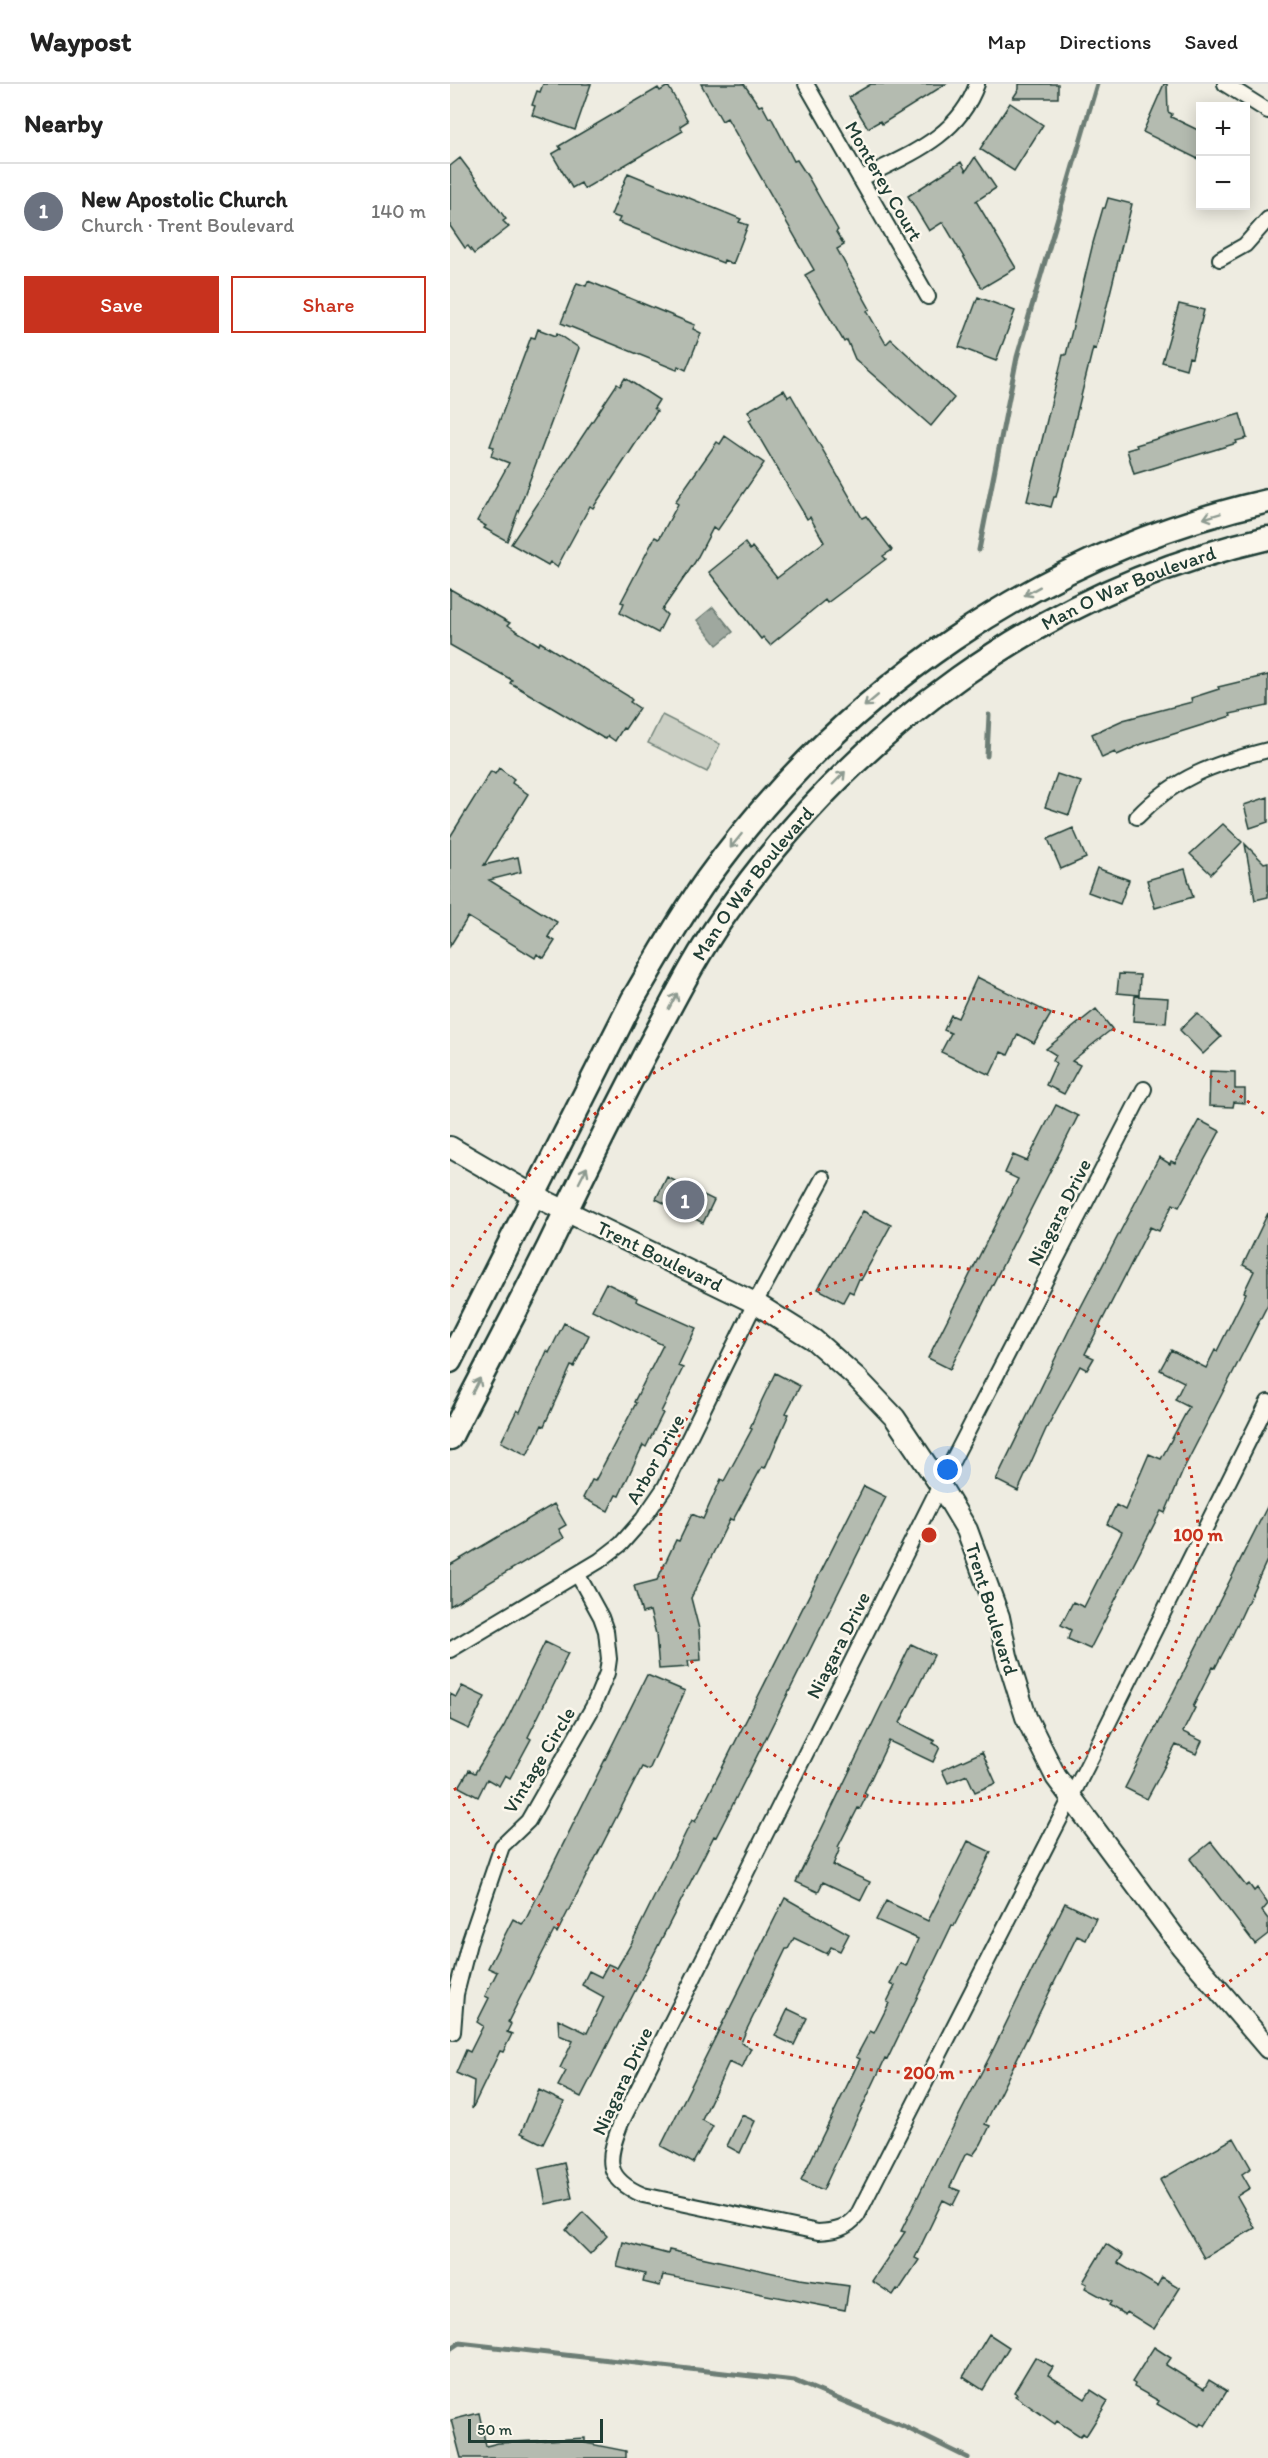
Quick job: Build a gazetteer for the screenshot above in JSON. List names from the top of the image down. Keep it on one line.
{"streets":{"main road":["Man O War Boulevard"],"street":["Monterey Court","Niagara Drive","Trent Boulevard","Arbor Drive","Vintage Circle"]},"crossings":[["Man O War Boulevard","Trent Boulevard"],["Niagara Drive","Trent Boulevard"],["Trent Boulevard","Arbor Drive"],["Arbor Drive","Vintage Circle"]],"scale_bar":"50 m","page":{"header":"Waypost","nav":["Map","Directions","Saved"],"heading":"Nearby","map_buttons":["+","−"],"list":[{"mark":"1","name":"New Apostolic Church","note":"Church · Trent Boulevard","value":"140 m"}],"buttons":["Save","Share"],"pins":"1","scale":"50 m"},"rings":["100 m","200 m"]}
